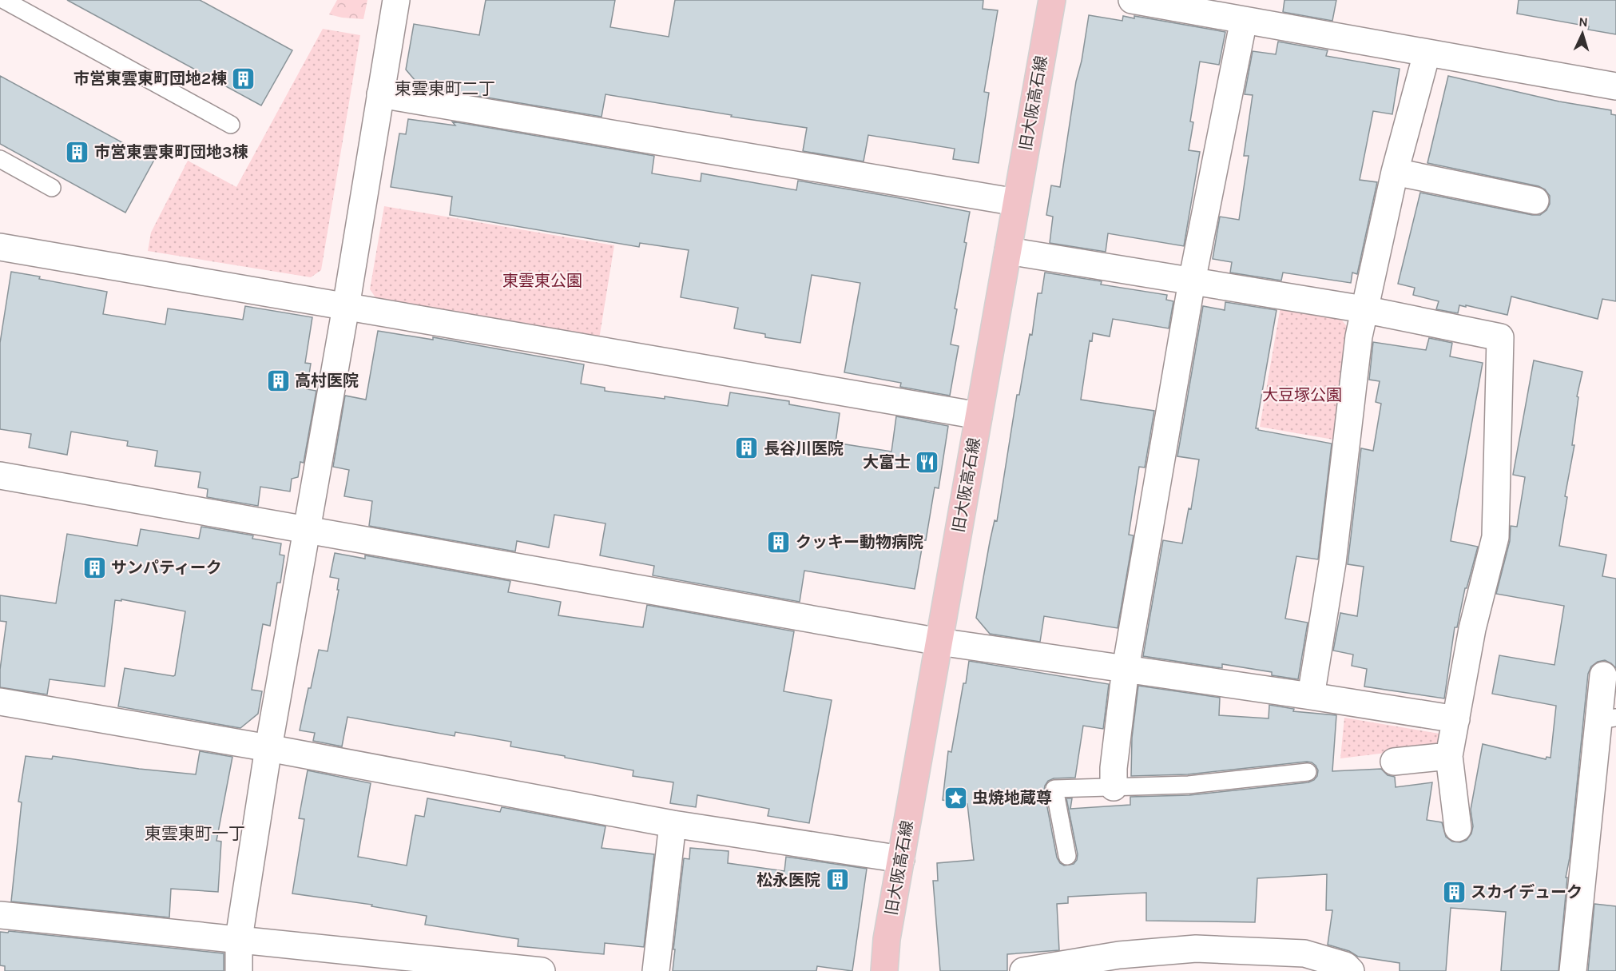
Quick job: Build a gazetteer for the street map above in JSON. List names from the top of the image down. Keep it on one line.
{"streets":{"main road":["旧大阪高石線"]},"districts":["東雲東町二丁","東雲東町一丁"],"parks":["東雲東公園","大豆塚公園"],"places":{"building":["市営東雲東町団地2棟","市営東雲東町団地3棟","高村医院","長谷川医院","クッキー動物病院","サンパティーク","松永医院","スカイデューク"],"restaurant":["大富士"],"place":["虫焼地蔵尊"]},"north":"top"}
